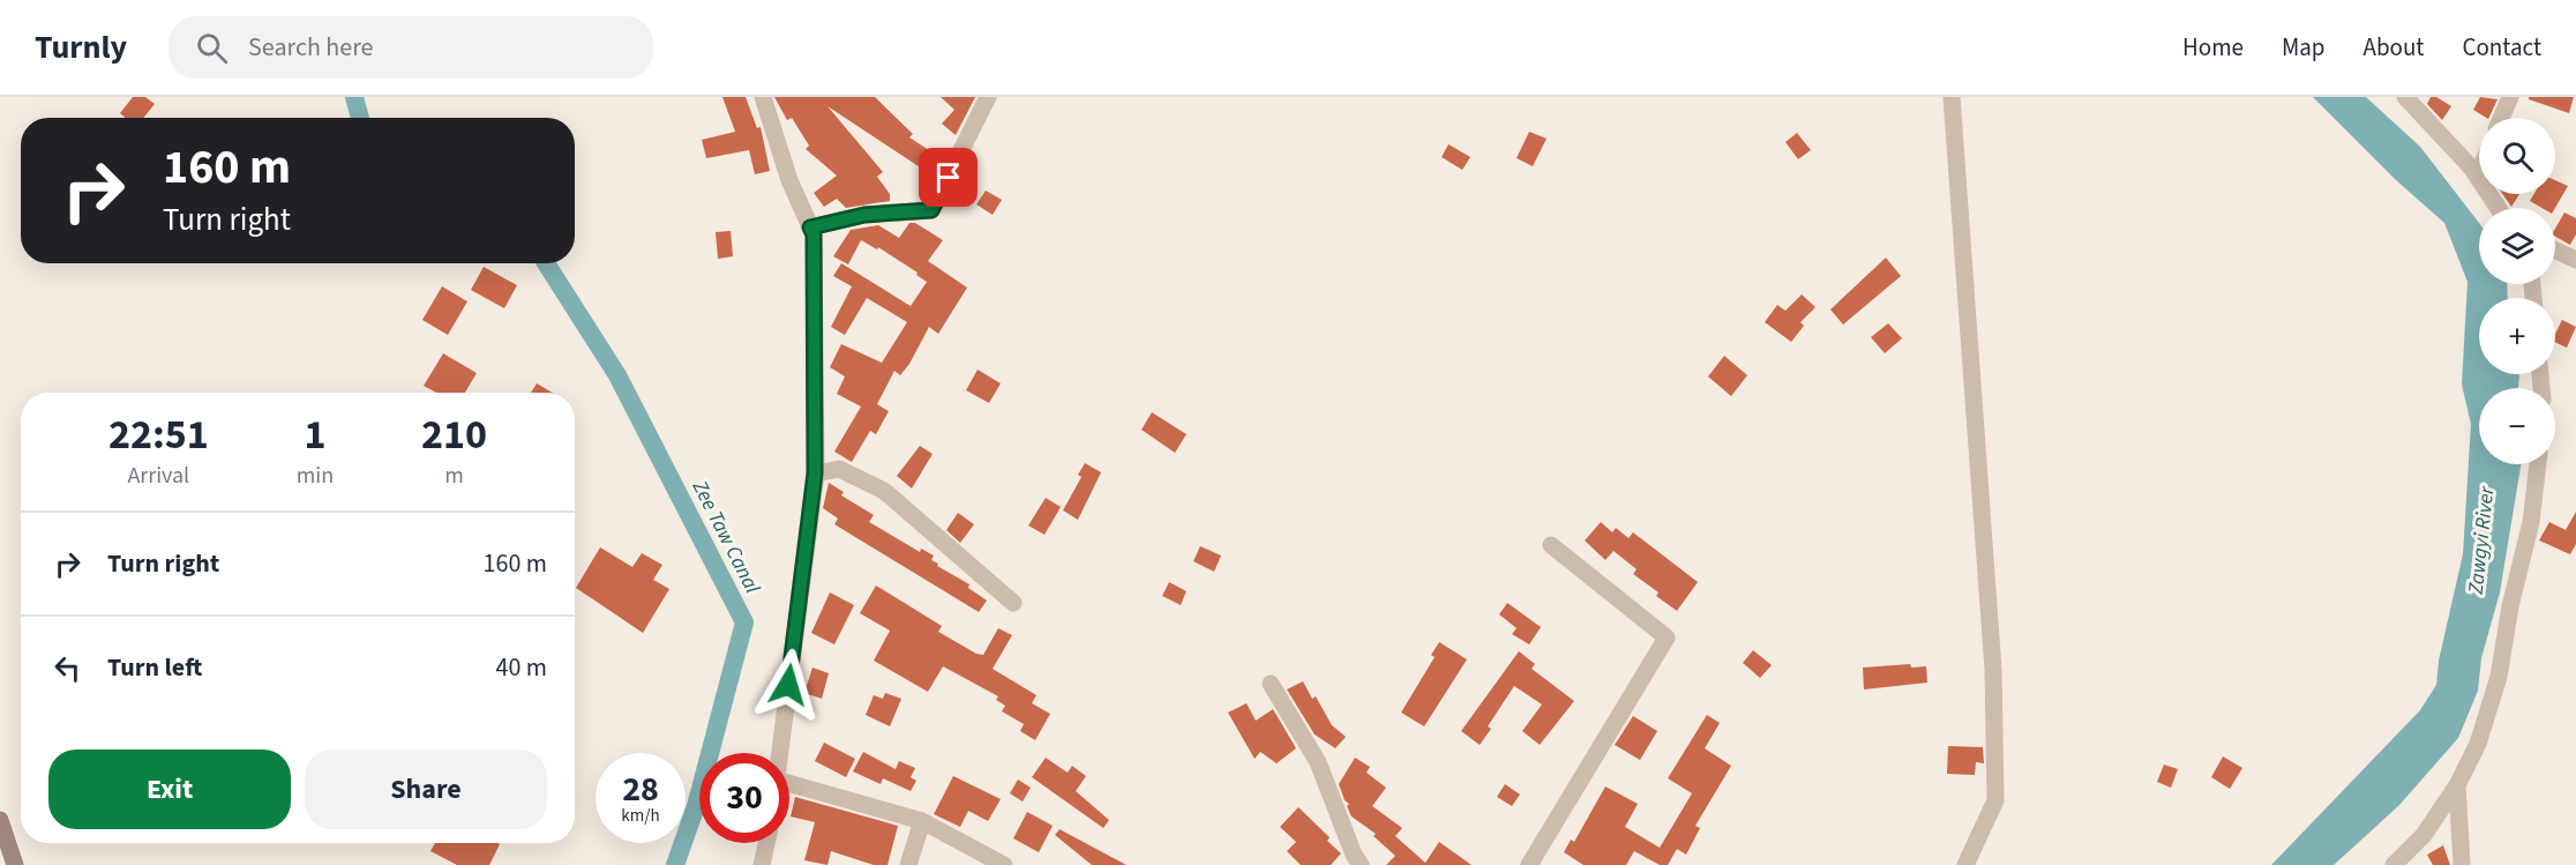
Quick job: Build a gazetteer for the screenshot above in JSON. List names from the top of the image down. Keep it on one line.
{"water":["Zee Taw Canal","Zawgyi River"],"page":{"header":"Turnly","search":"Search here","nav":["Home","Map","About","Contact"],"map_buttons":["+","−"],"turn":["160 m","Turn right"],"eta":["22:51","Arrival","1","min","210","m"],"list":[{"name":"Turn right","value":"160 m"},{"name":"Turn left","value":"40 m"}],"buttons":["Exit","Share"],"speed":"28 km/h","limit":"30"}}
